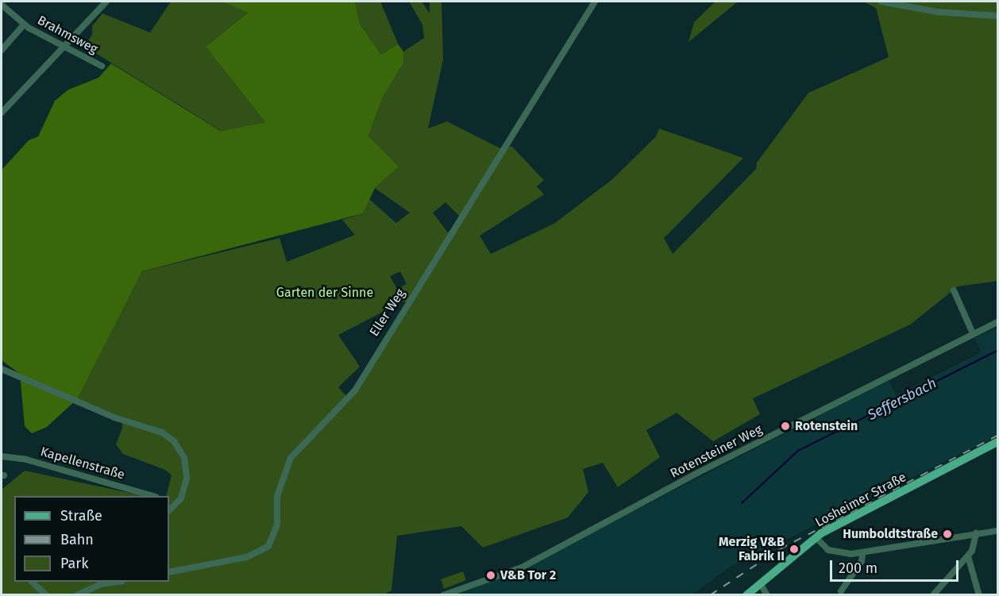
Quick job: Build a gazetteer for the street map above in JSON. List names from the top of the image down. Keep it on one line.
{"streets":{"main road":["Losheimer Straße"],"street":["Brahmsweg","Eller Weg","Rotensteiner Weg","Kapellenstraße"]},"water":["Seffersbach"],"parks":["Garten der Sinne"],"places":["Rotenstein","Humboldtstraße","Merzig V&B Fabrik II","V&B Tor 2"],"legend":["Straße","Bahn","Park"],"scale_bar":"200 m"}
